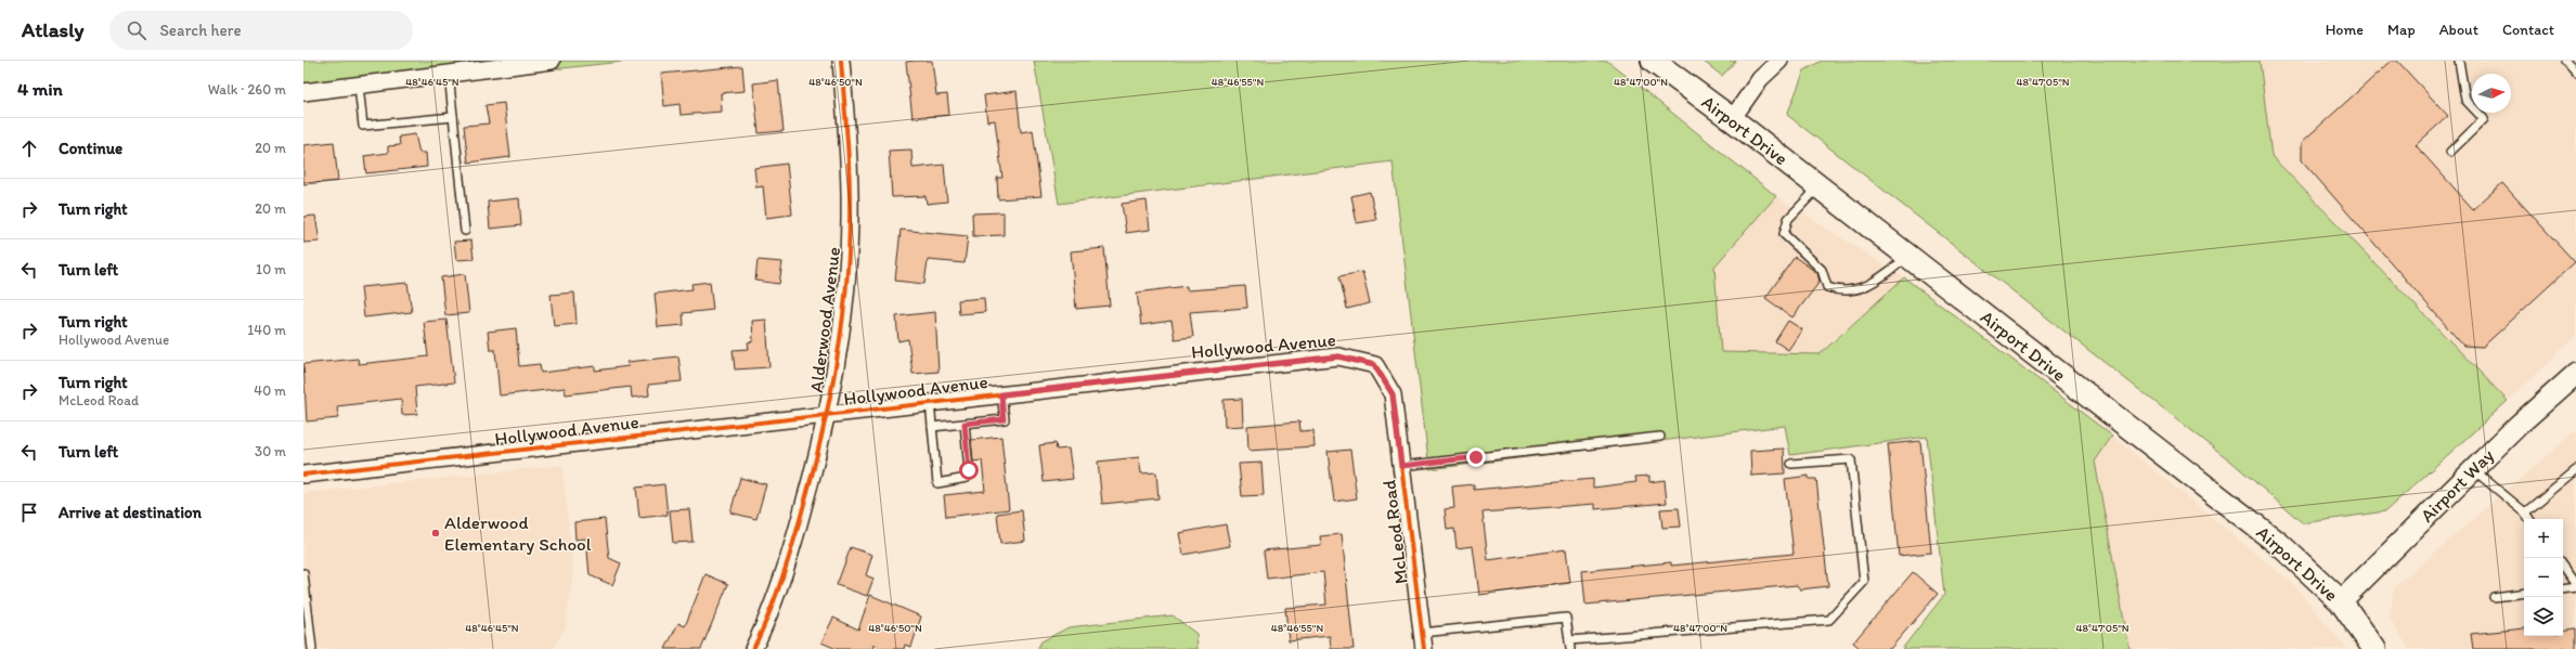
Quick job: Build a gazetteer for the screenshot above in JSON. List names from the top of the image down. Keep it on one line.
{"streets":{"main road":["Airport Drive"],"street":["Alderwood Avenue","Hollywood Avenue","Airport Way","McLeod Road"]},"crossings":[["Airport Drive","Airport Way"],["Alderwood Avenue","Hollywood Avenue"],["Hollywood Avenue","McLeod Road"]],"places":["Alderwood Elementary School"],"north":"right","page":{"header":"Atlasly","search":"Search here","nav":["Home","Map","About","Contact"],"heading":["4 min","Walk · 260 m"],"list":[["Continue","20 m"],["Turn right","20 m"],["Turn left","10 m"],["Turn right","Hollywood Avenue","140 m"],["Turn right","McLeod Road","40 m"],["Turn left","30 m"],"Arrive at destination"],"map_buttons":["+","−"]},"coordinates":["48°46'45\"N","48°46'50\"N","48°46'55\"N","48°47'00\"N","48°47'05\"N"]}
